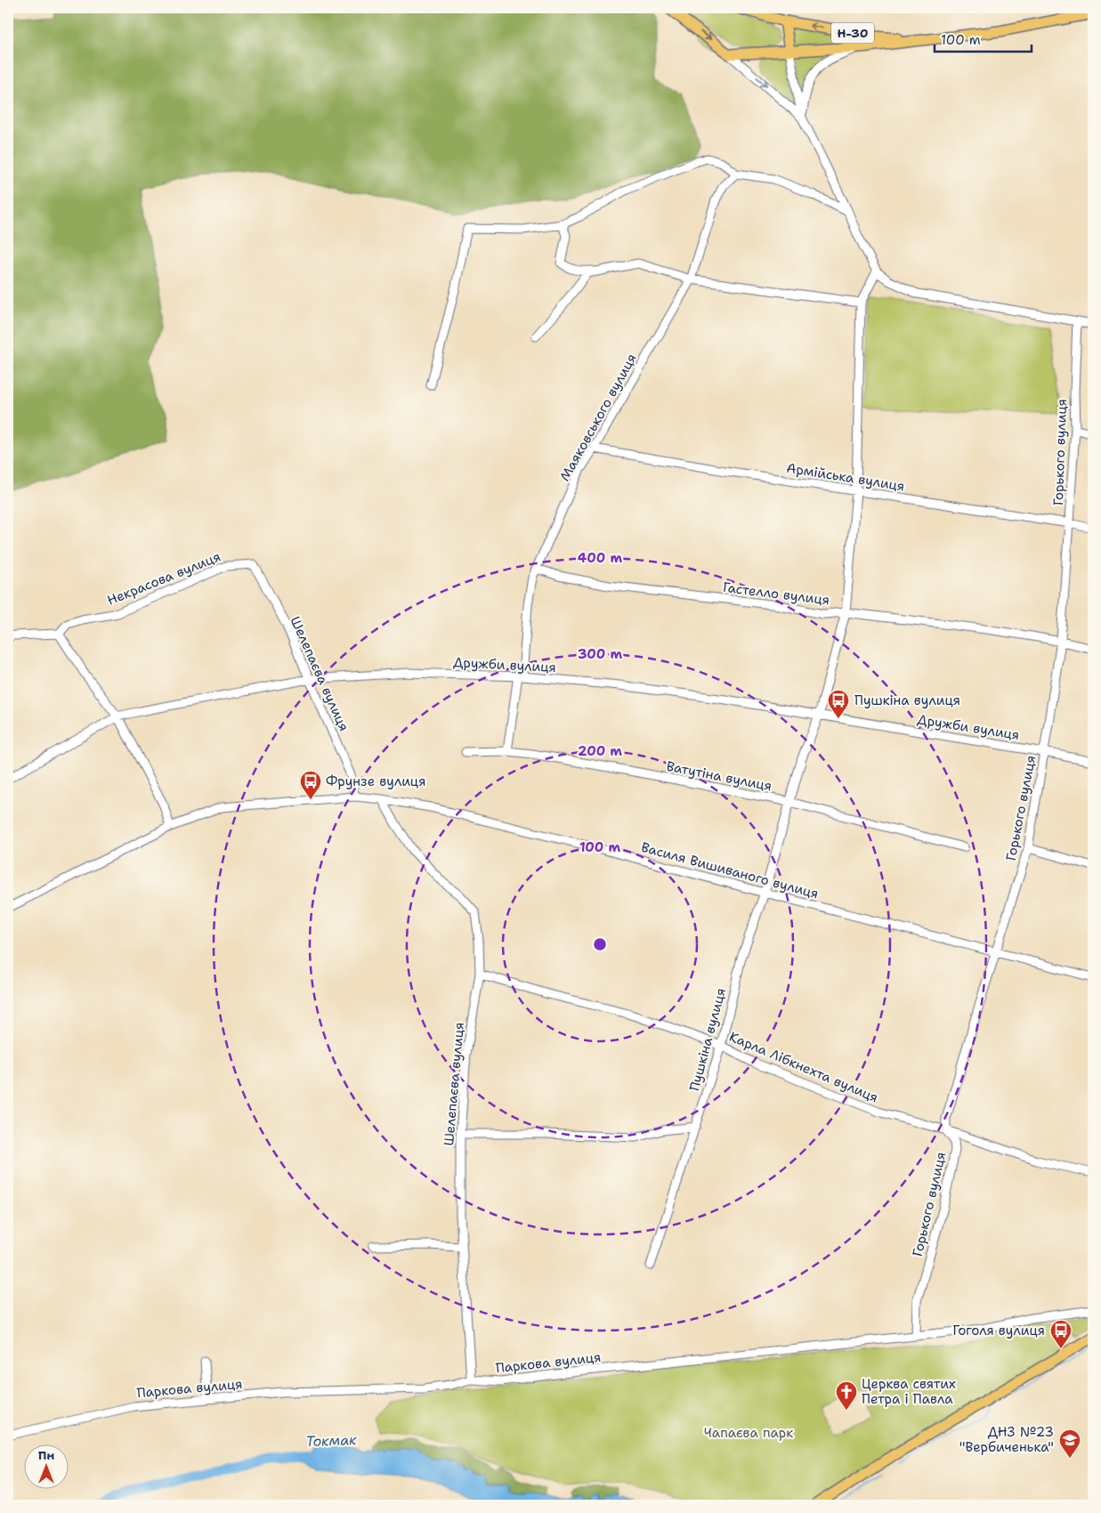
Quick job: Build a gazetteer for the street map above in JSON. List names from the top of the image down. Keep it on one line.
{"streets":{"main road":["Н-30"],"street":["Маяковського вулиця","Горького вулиця","Армійська вулиця","Некрасова вулиця","Гастелло вулиця","Дружби вулиця","Шелепаєва вулиця","Ватутіна вулиця","Василя Вишиваного вулиця","Пушкіна вулиця","Карла Лібкнехта вулиця","Паркова вулиця"]},"crossings":[["Маяковського вулиця","Армійська вулиця"],["Маяковського вулиця","Гастелло вулиця"],["Маяковського вулиця","Дружби вулиця"],["Маяковського вулиця","Ватутіна вулиця"],["Горького вулиця","Армійська вулиця"],["Горького вулиця","Гастелло вулиця"],["Горького вулиця","Дружби вулиця"],["Горького вулиця","Василя Вишиваного вулиця"],["Горького вулиця","Карла Лібкнехта вулиця"],["Горького вулиця","Паркова вулиця"],["Армійська вулиця","Пушкіна вулиця"],["Некрасова вулиця","Шелепаєва вулиця"],["Гастелло вулиця","Пушкіна вулиця"],["Дружби вулиця","Шелепаєва вулиця"],["Дружби вулиця","Пушкіна вулиця"],["Шелепаєва вулиця","Василя Вишиваного вулиця"],["Шелепаєва вулиця","Карла Лібкнехта вулиця"],["Шелепаєва вулиця","Паркова вулиця"],["Ватутіна вулиця","Пушкіна вулиця"],["Василя Вишиваного вулиця","Пушкіна вулиця"],["Пушкіна вулиця","Карла Лібкнехта вулиця"]],"water":["Токмак"],"parks":["Чапаєва парк"],"places":{"bus stop":["Пушкіна вулиця","Фрунзе вулиця","Гоголя вулиця"],"church":["Церква святих Петра і Павла"],"school or university":["ДНЗ №23 \"Вербиченька\""]},"scale_bar":"100 m","north":"top","rings":["400 m","300 m","200 m","100 m"]}
